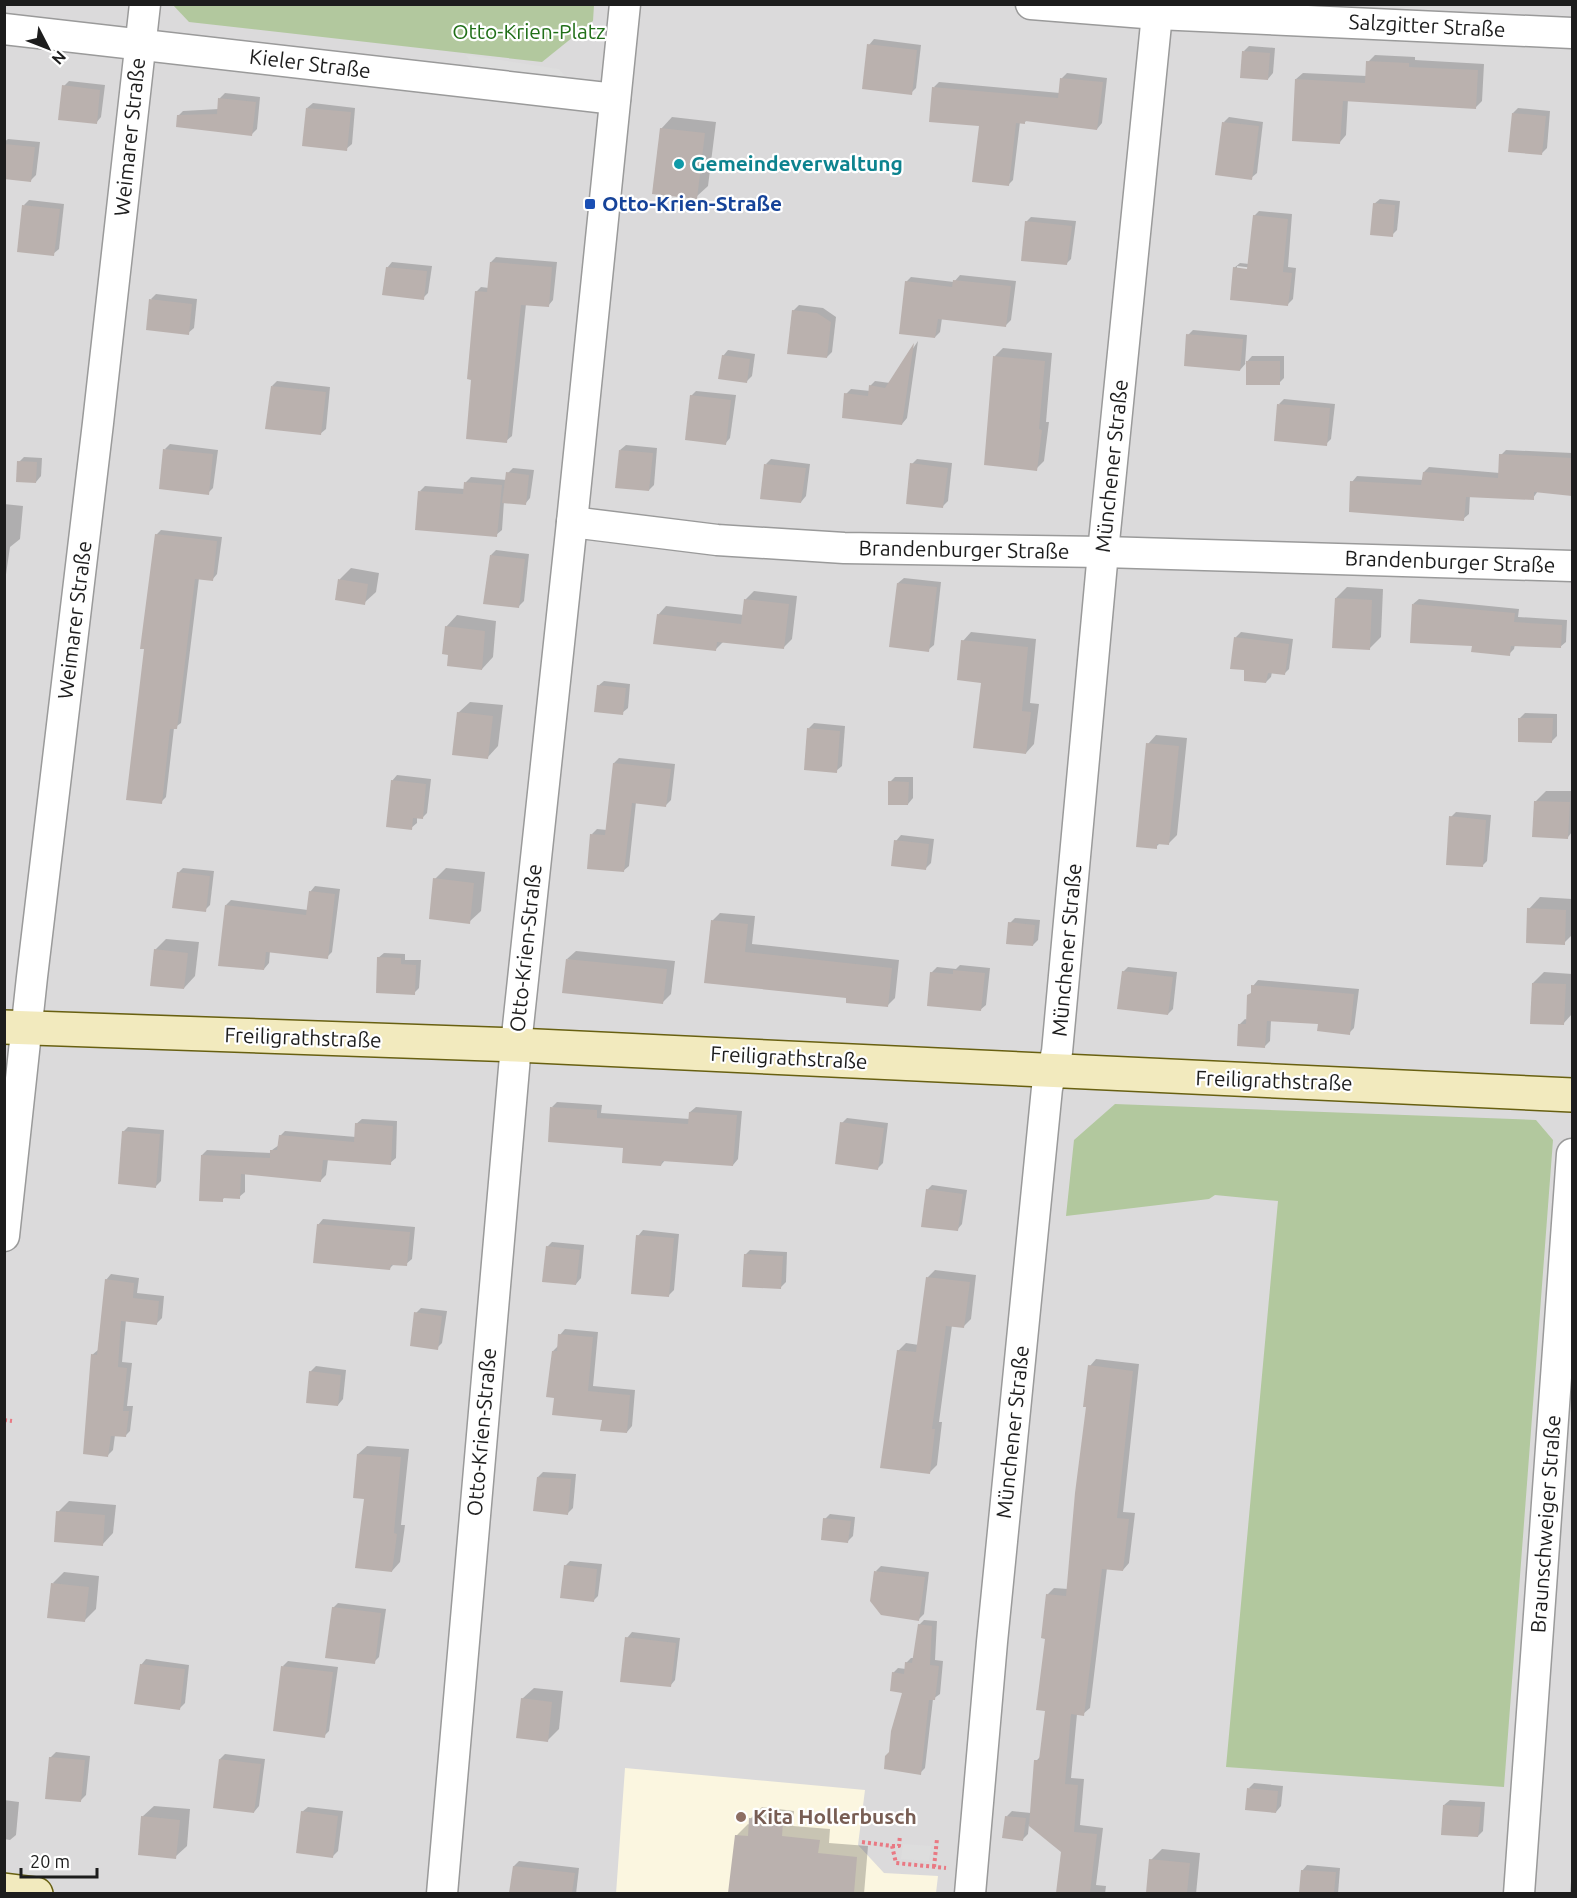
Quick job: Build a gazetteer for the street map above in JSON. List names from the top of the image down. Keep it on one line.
{"streets":{"street":["Salzgitter Straße","Kieler Straße","Weimarer Straße","Münchener Straße","Brandenburger Straße","Otto-Krien-Straße","Freiligrathstraße","Braunschweiger Straße"]},"crossings":[["Salzgitter Straße","Münchener Straße"],["Kieler Straße","Weimarer Straße"],["Kieler Straße","Otto-Krien-Straße"],["Weimarer Straße","Freiligrathstraße"],["Münchener Straße","Brandenburger Straße"],["Münchener Straße","Freiligrathstraße"],["Brandenburger Straße","Otto-Krien-Straße"],["Otto-Krien-Straße","Freiligrathstraße"]],"parks":["Otto-Krien-Platz"],"places":{"other":["Gemeindeverwaltung","Kita Hollerbusch"],"transit":["Otto-Krien-Straße"]},"scale_bar":"20 m","north":"bottom right"}
